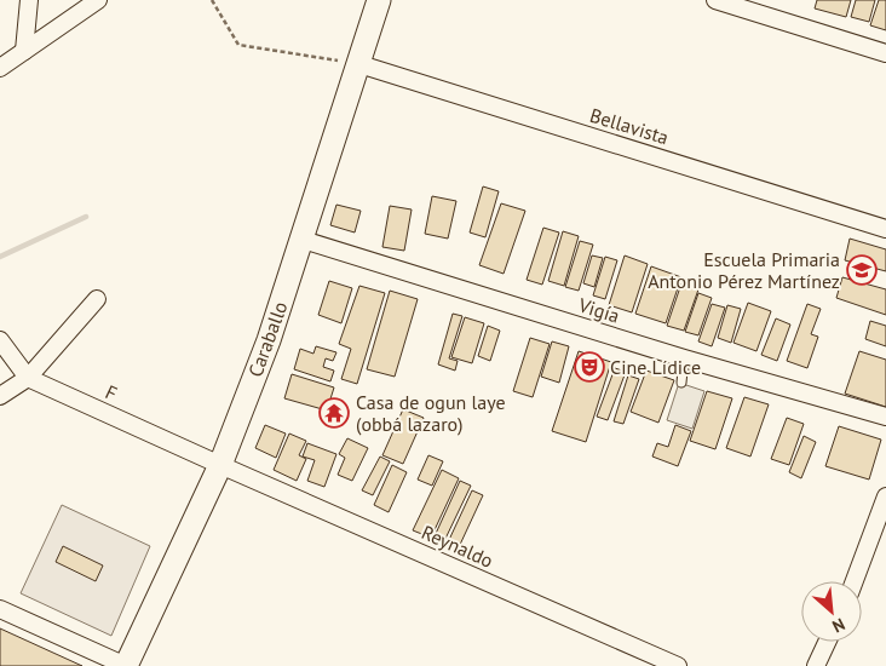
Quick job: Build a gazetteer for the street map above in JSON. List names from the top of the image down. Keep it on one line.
{"streets":{"street":["Bellavista","Vigía","Caraballo","F","Reynaldo"]},"crossings":[["Bellavista","Caraballo"],["Vigía","Caraballo"],["Caraballo","F"],["Caraballo","Reynaldo"],["F","Reynaldo"]],"places":{"school or university":["Escuela Primaria Antonio Pérez Martínez"],"theatre":["Cine Lídice"],"temple":["Casa de ogun laye (obbá lazaro)"]},"north":"bottom right"}
